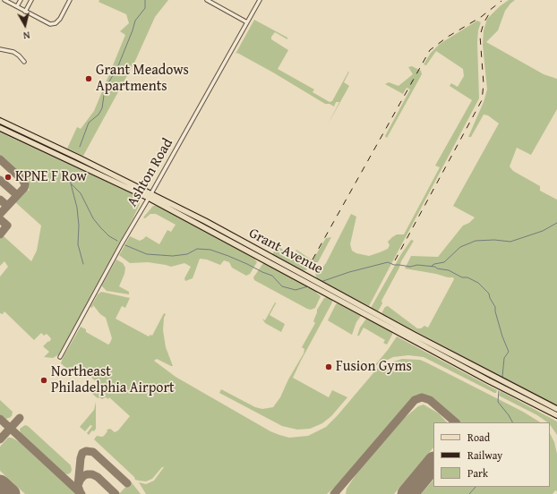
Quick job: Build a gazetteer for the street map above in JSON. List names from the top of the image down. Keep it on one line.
{"streets":{"main road":["Grant Avenue"],"street":["Ashton Road"]},"crossings":[["Ashton Road","Grant Avenue"]],"places":["Grant Meadows Apartments","KPNE F Row","Fusion Gyms","Northeast Philadelphia Airport"],"legend":["Road","Railway","Park"],"north":"bottom"}
